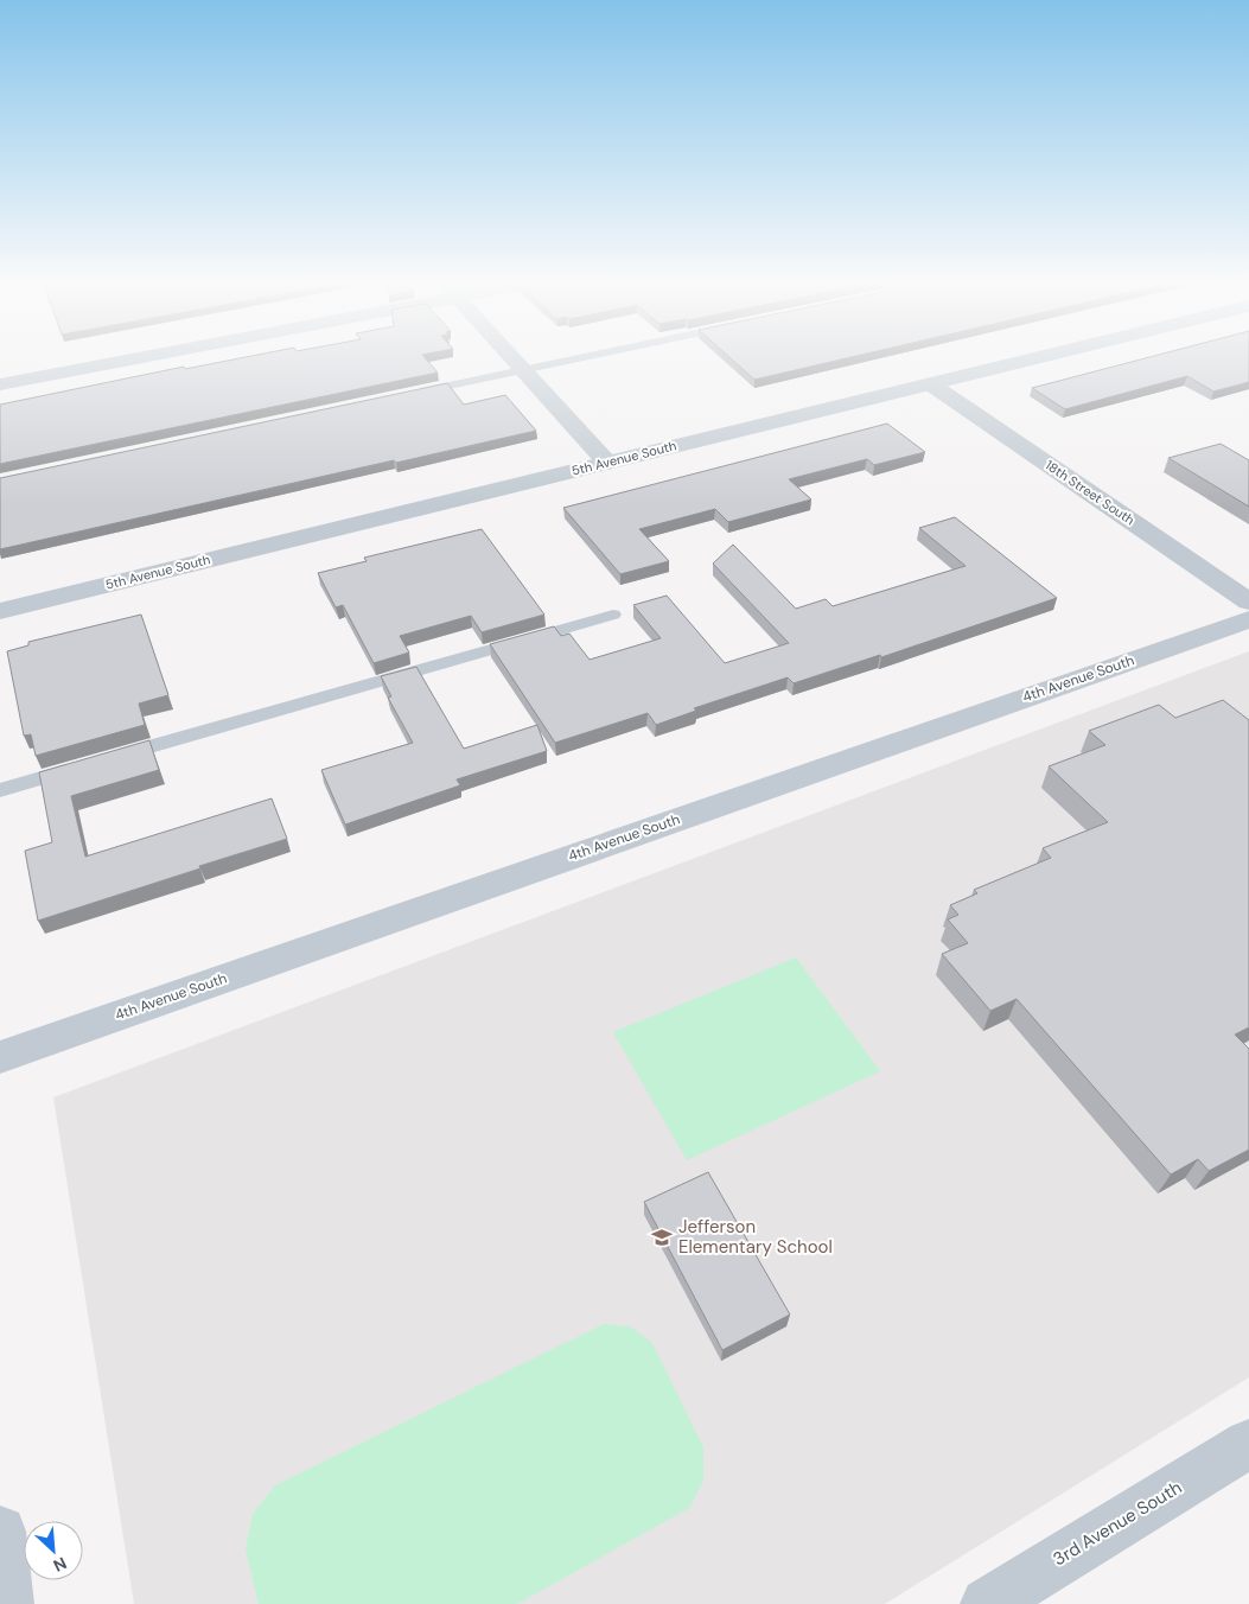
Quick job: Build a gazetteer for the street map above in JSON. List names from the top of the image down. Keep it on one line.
{"streets":{"street":["5th Avenue South","18th Street South","4th Avenue South","3rd Avenue South"]},"crossings":[["5th Avenue South","18th Street South"]],"places":{"school or university":["Jefferson Elementary School"]},"north":"bottom right"}
